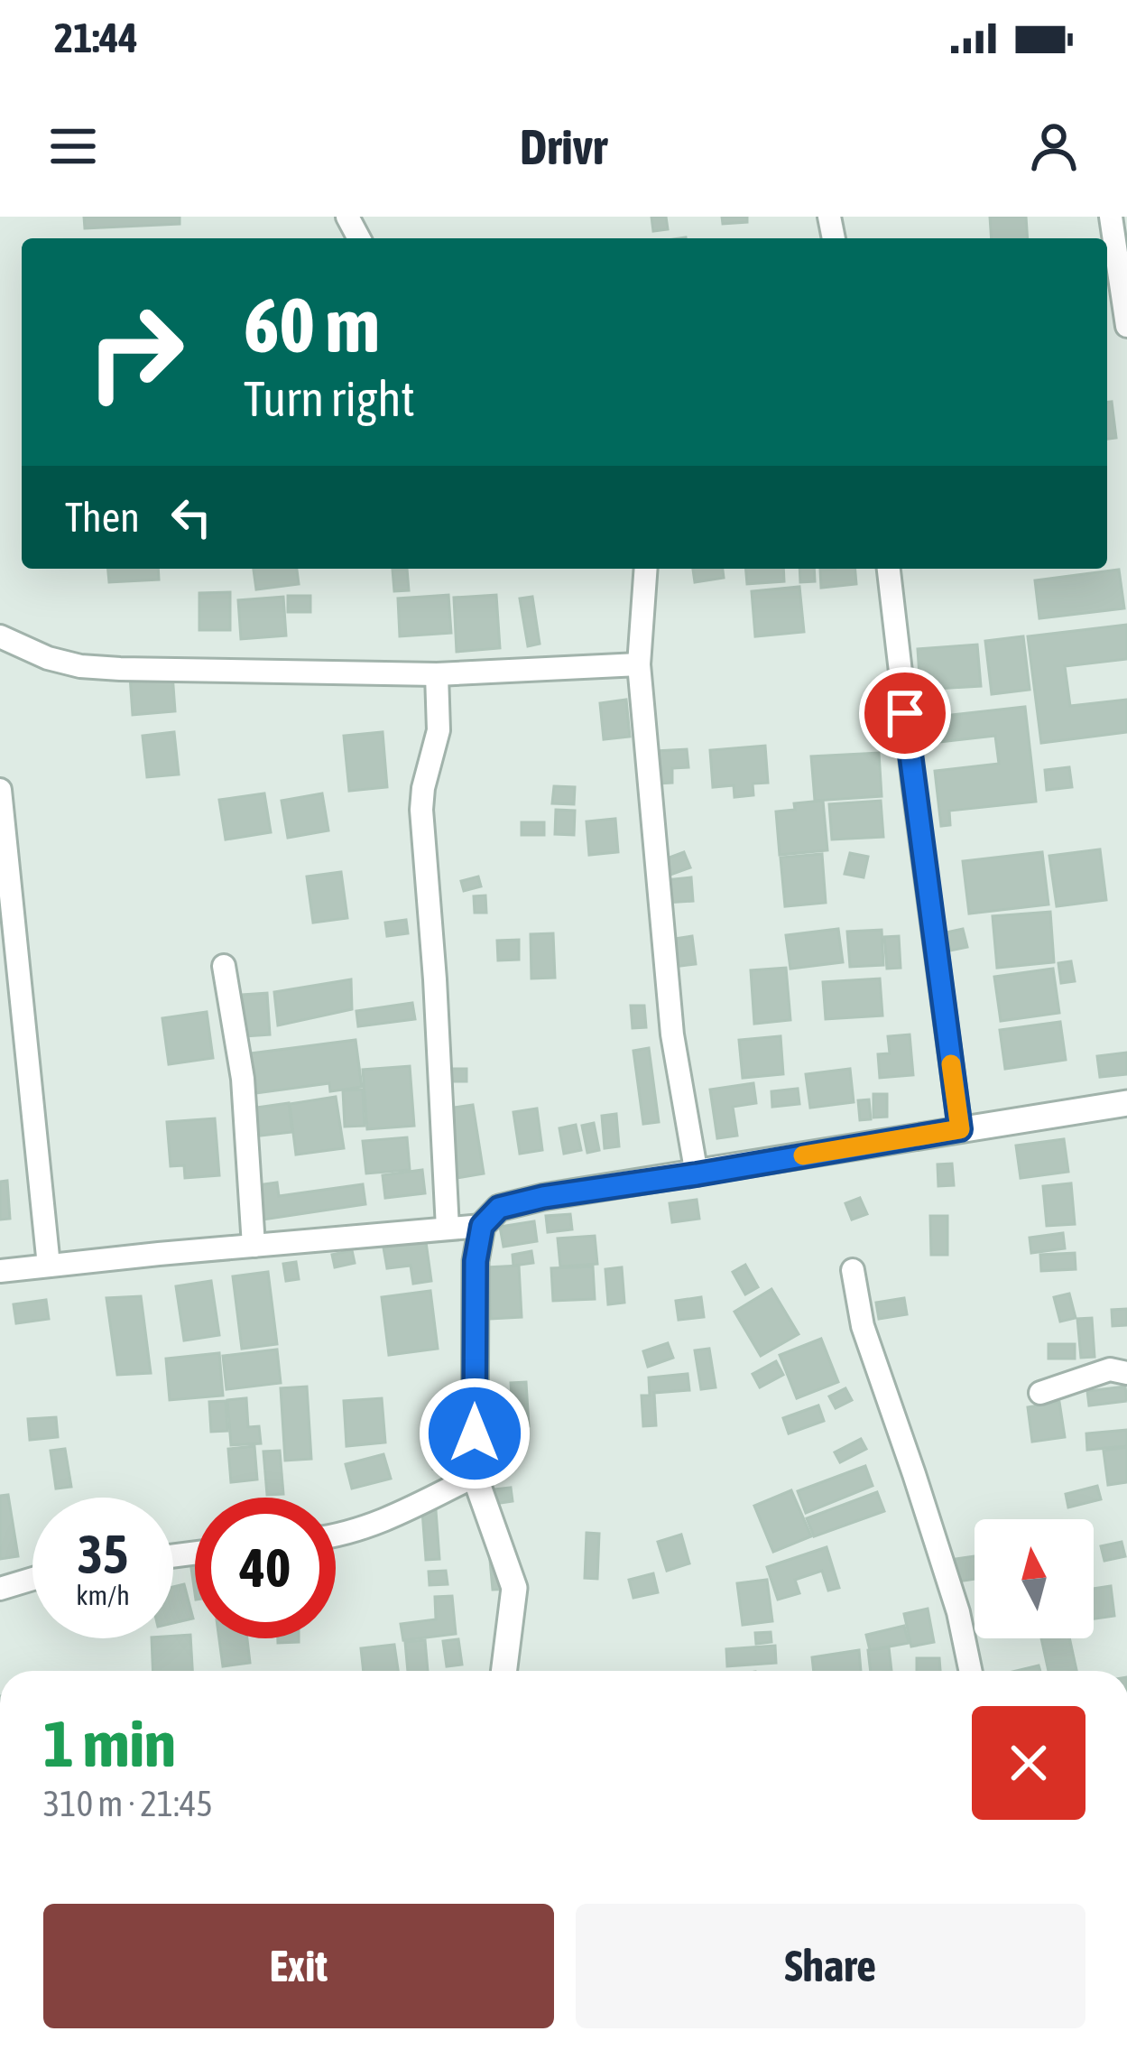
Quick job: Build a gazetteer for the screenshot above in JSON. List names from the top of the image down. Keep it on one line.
{"north":"top","page":{"status":"21:44","header":"Drivr","turn":["60 m","Turn right"],"then":"Then","speed":"35 km/h","limit":"40","heading":["1 min","310 m · 21:45"],"buttons":["Exit","Share"]}}
